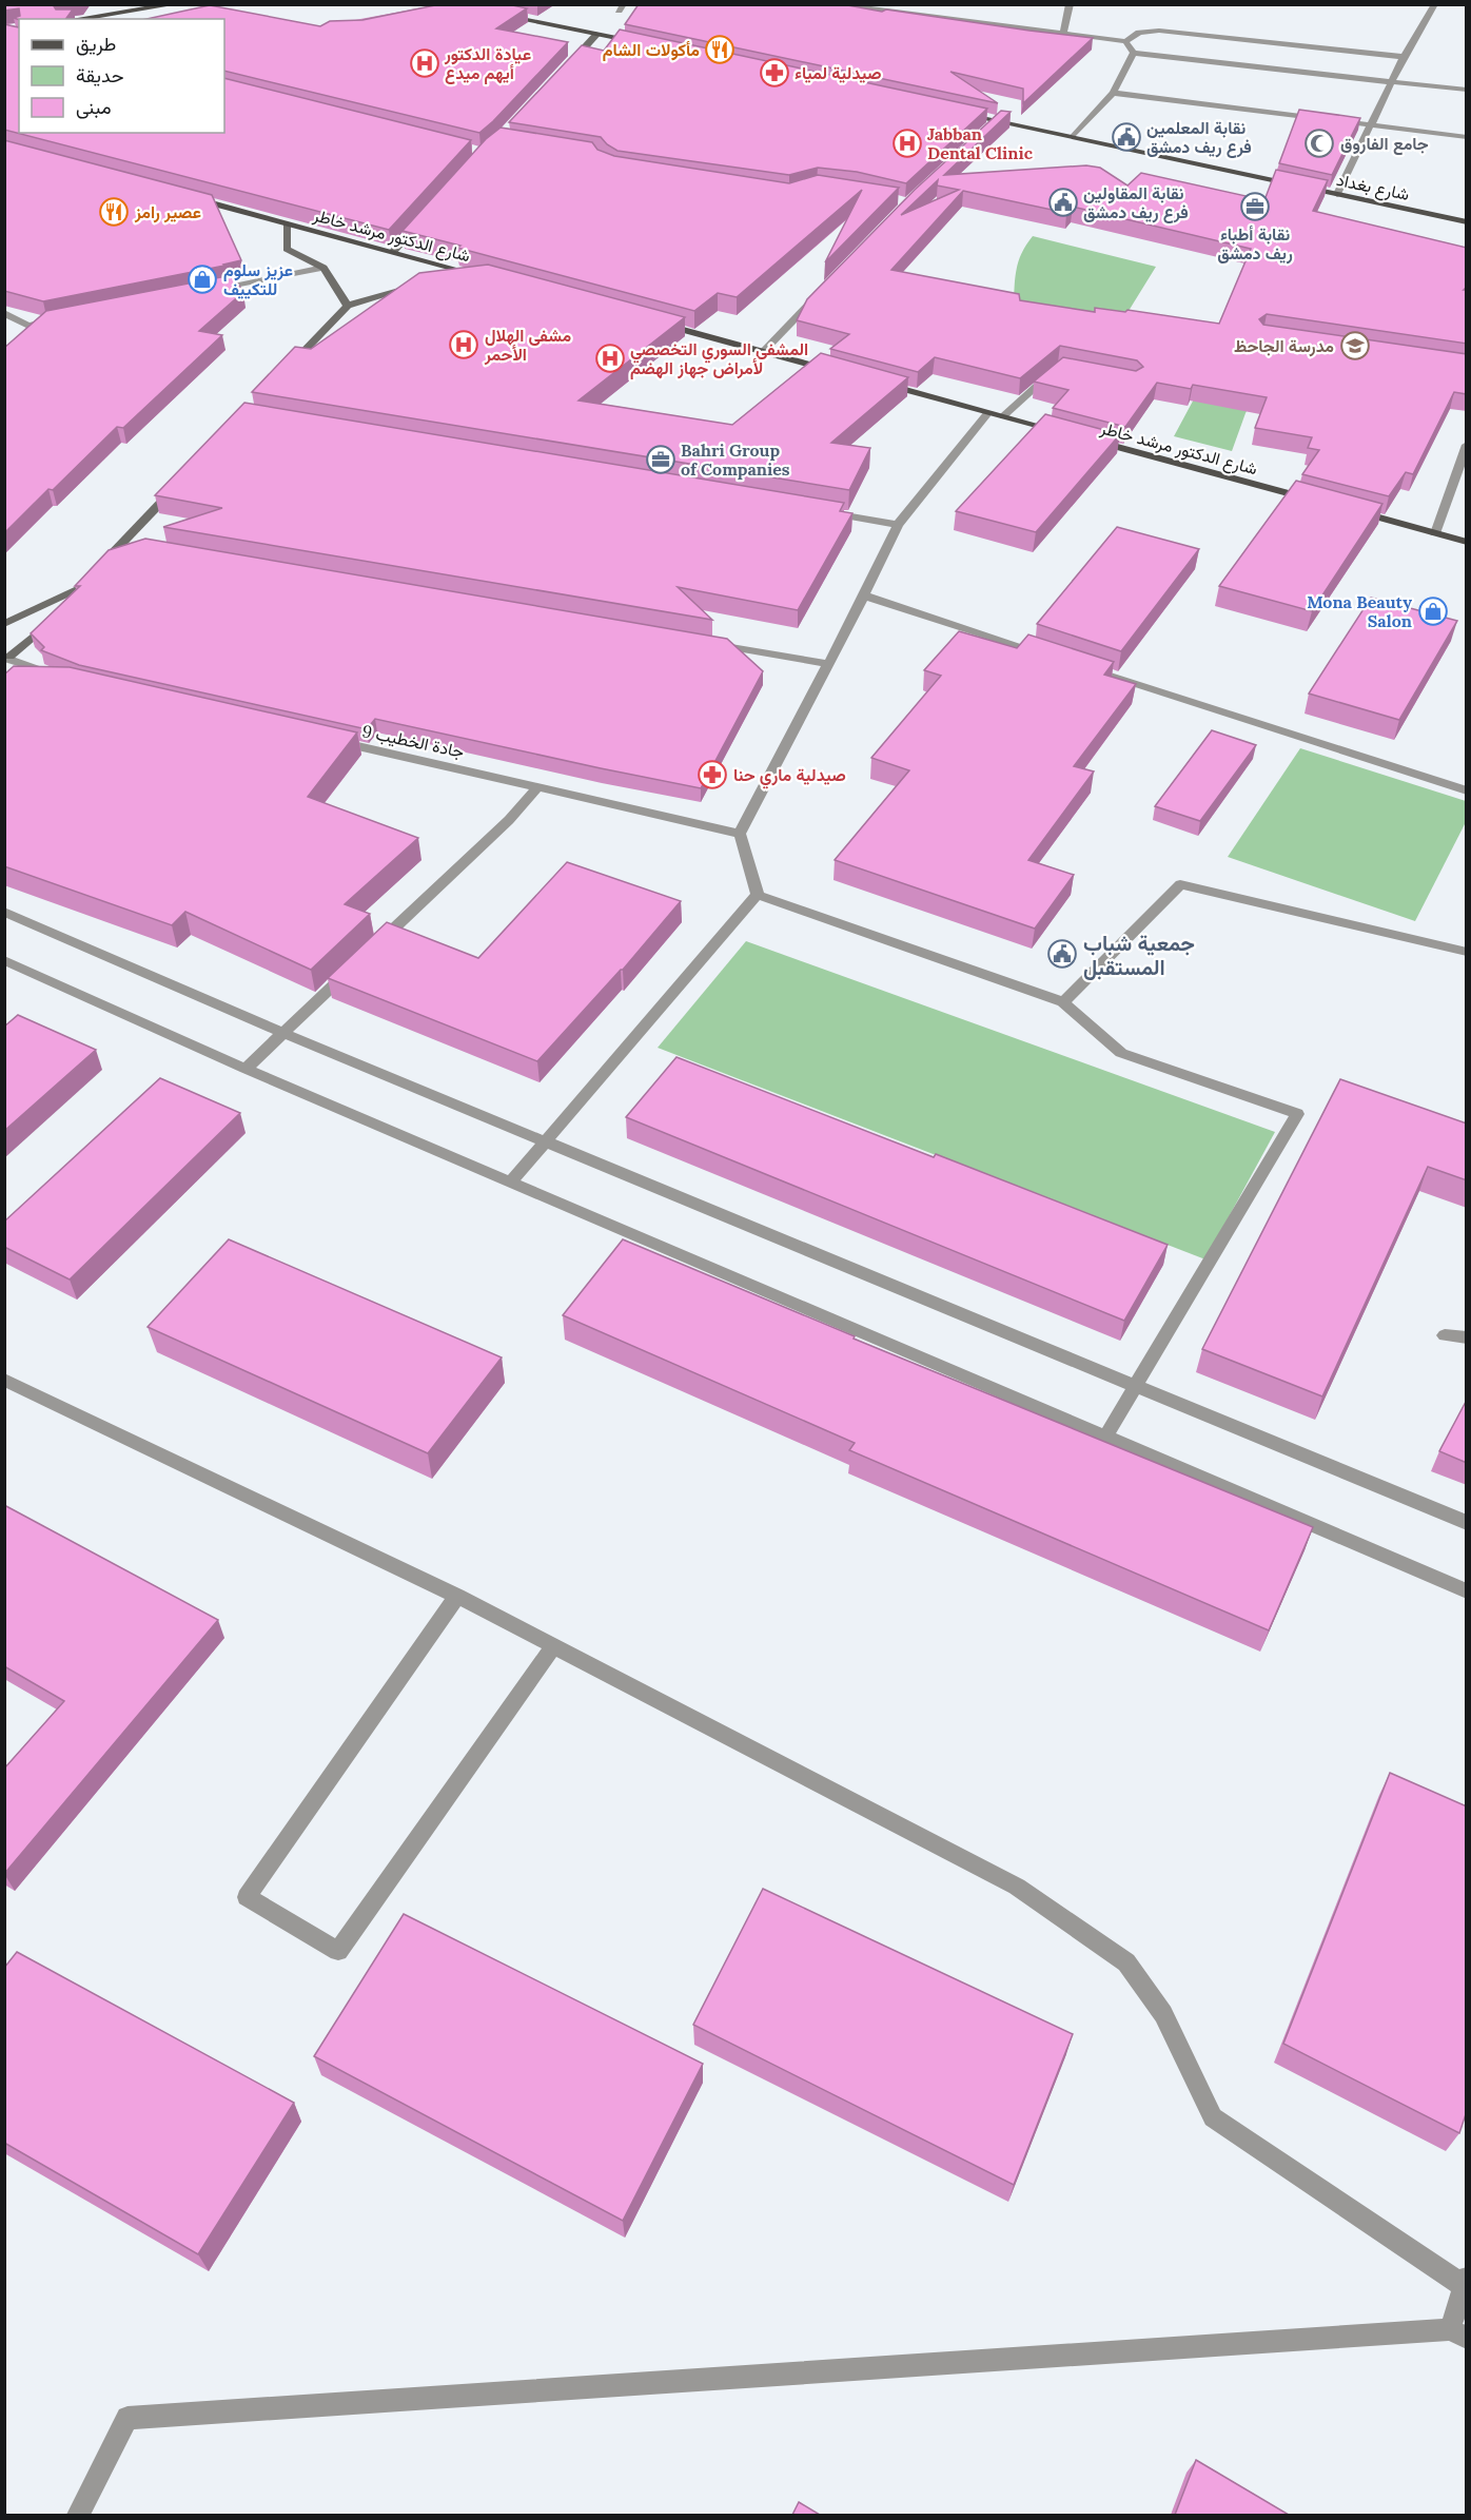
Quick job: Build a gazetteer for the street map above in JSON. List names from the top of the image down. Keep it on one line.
{"streets":{"main road":["شارع بغداد","شارع الدكتور مرشد خاطر"],"street":["جادة الخطيب 9"]},"places":{"restaurant":["مأكولات الشام","عصير رامز"],"hospital":["عيادة الدكتور أيهم ميدع","Jabban Dental Clinic","مشفى الهلال الأحمر","المشفى السوري التخصصي لأمراض جهاز الهضم"],"pharmacy":["صيدلية لمياء","صيدلية ماري حنا"],"public building":["نقابة المعلمين فرع ريف دمشق","نقابة المقاولين فرع ريف دمشق","جمعية شباب المستقبل"],"mosque":["جامع الفاروق"],"office":["نقابة أطباء ريف دمشق","Bahri Group of Companies"],"shop":["عزيز سلوم للتكييف","Mona Beauty Salon"],"school or university":["مدرسة الجاحظ"]},"legend":["طريق","حديقة","مبنى"]}
